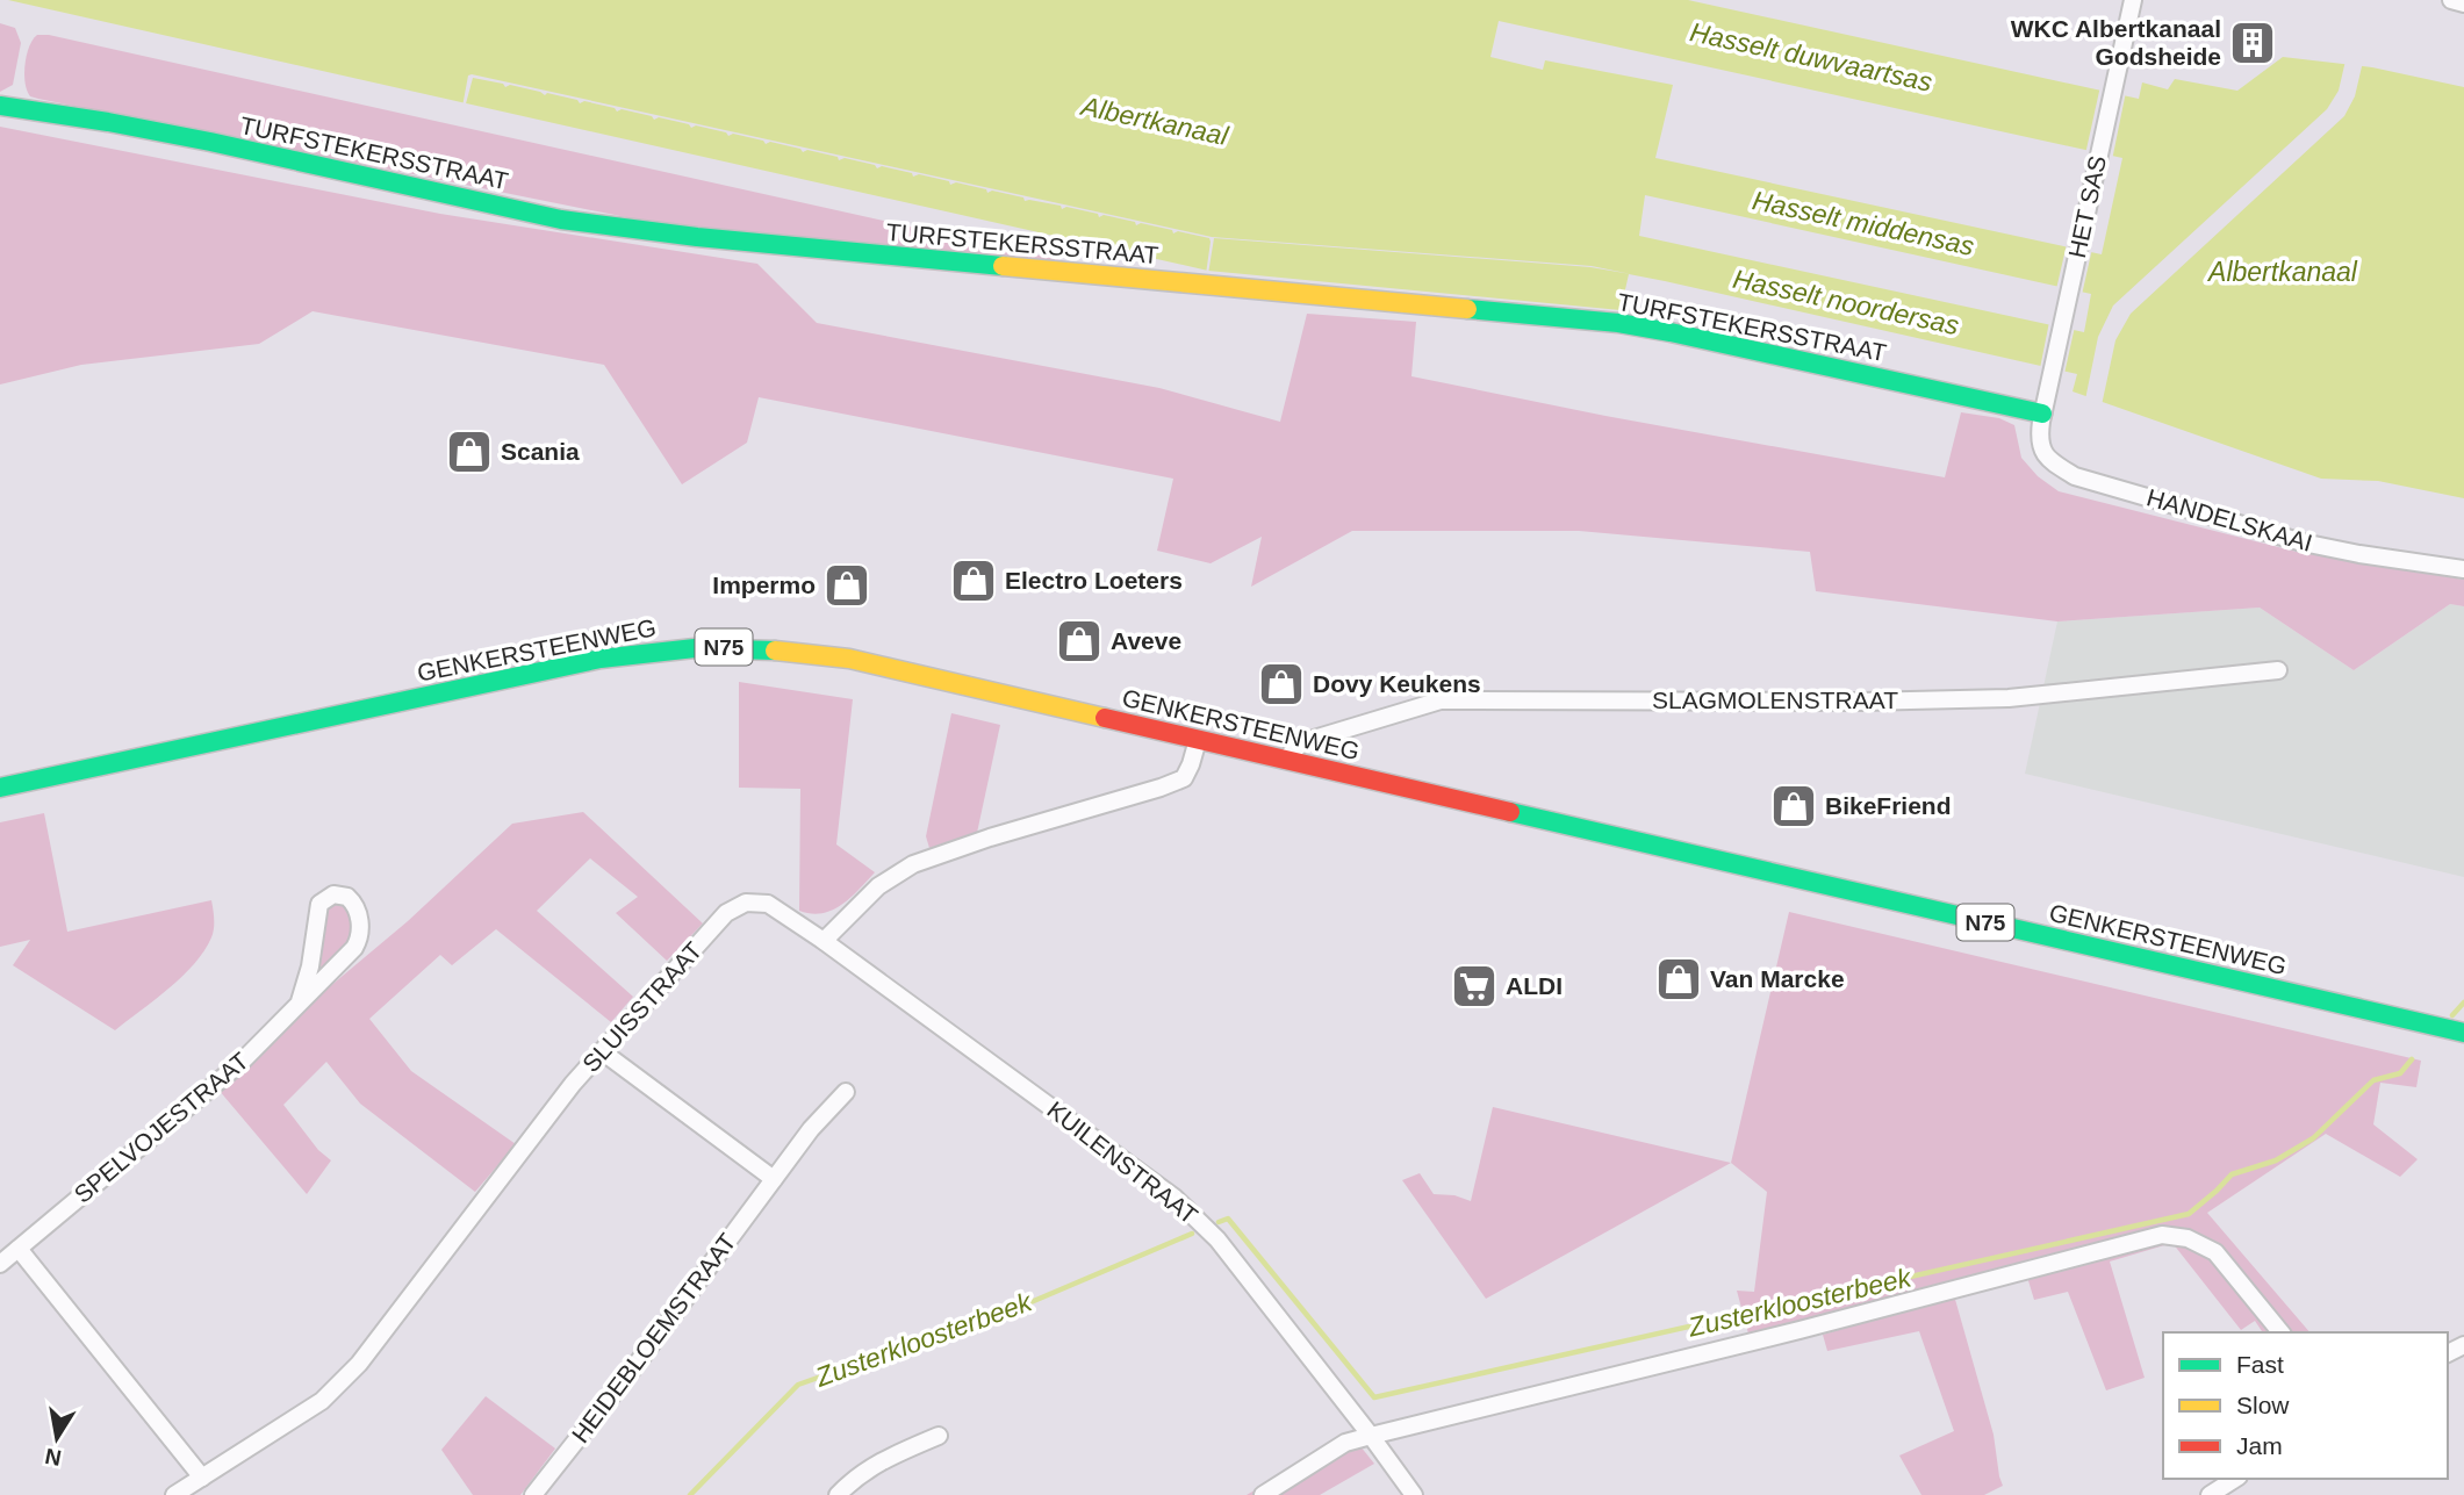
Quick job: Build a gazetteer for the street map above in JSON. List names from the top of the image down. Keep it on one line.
{"streets":{"main road":["TURFSTEKERSSTRAAT","N75","GENKERSTEENWEG"],"street":["HET SAS","HANDELSKAAI","SLAGMOLENSTRAAT","SLUISSTRAAT","SPELVOJESTRAAT","KUILENSTRAAT","HEIDEBLOEMSTRAAT"]},"crossings":[["TURFSTEKERSSTRAAT","HET SAS"],["TURFSTEKERSSTRAAT","HANDELSKAAI"],["HET SAS","HANDELSKAAI"],["GENKERSTEENWEG","SLAGMOLENSTRAAT"],["SLUISSTRAAT","KUILENSTRAAT"]],"water":["Hasselt duwvaartsas","Albertkanaal","Hasselt middensas","Hasselt noordersas","Zusterkloosterbeek"],"places":{"building":["WKC Albertkanaal Godsheide"],"shop":["Scania","Electro Loeters","Impermo","Aveve","Dovy Keukens","BikeFriend","Van Marcke"],"supermarket":["ALDI"]},"legend":["Fast","Slow","Jam"],"north":"bottom"}
